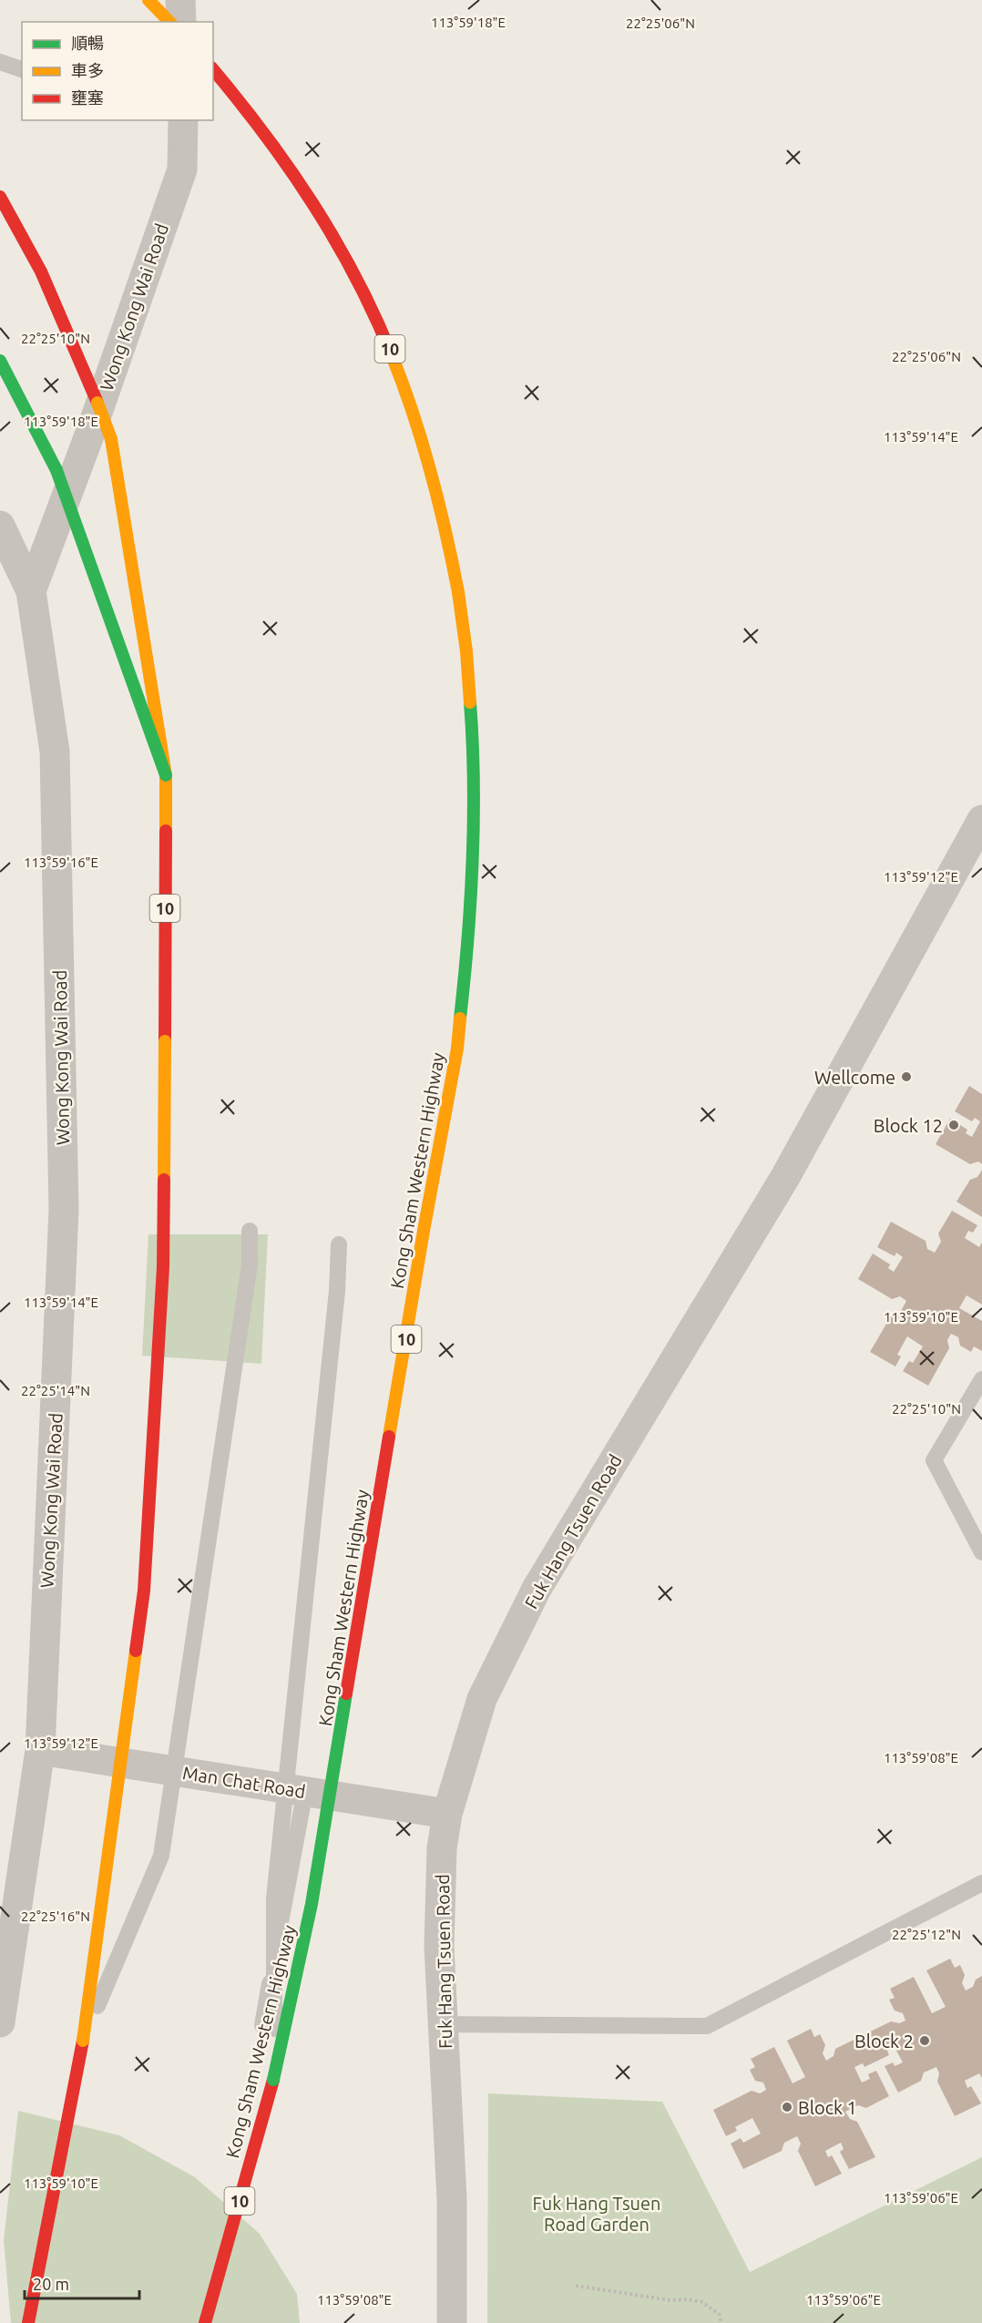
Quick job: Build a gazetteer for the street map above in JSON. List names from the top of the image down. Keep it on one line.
{"streets":{"highway":["10","Kong Sham Western Highway"],"street":["Wong Kong Wai Road","Fuk Hang Tsuen Road","Man Chat Road"]},"crossings":[["Wong Kong Wai Road","Man Chat Road"],["Fuk Hang Tsuen Road","Man Chat Road"]],"parks":["Fuk Hang Tsuen Road Garden"],"places":["Wellcome","Block 12","Block 2","Block 1"],"legend":["順暢","車多","壅塞"],"scale_bar":"20 m","coordinates":["113°59'18\"E","22°25'06\"N","22°25'10\"N","113°59'14\"E","113°59'16\"E","113°59'12\"E","113°59'10\"E","22°25'14\"N","113°59'08\"E","22°25'16\"N","22°25'12\"N","113°59'06\"E"]}
